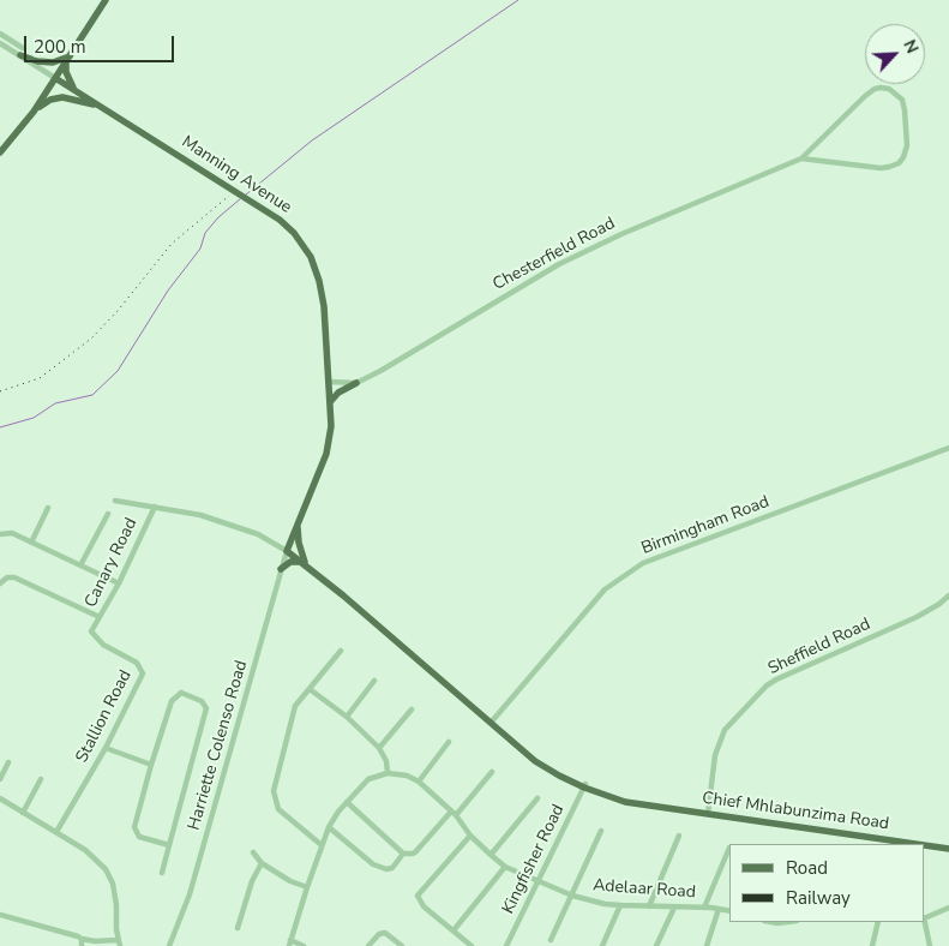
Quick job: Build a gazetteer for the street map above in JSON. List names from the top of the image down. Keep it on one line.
{"streets":{"main road":["Manning Avenue","Chief Mhlabunzima Road"],"street":["Chesterfield Road","Birmingham Road","Canary Road","Sheffield Road","Stallion Road","Harriette Colenso Road","Kingfisher Road","Adelaar Road"]},"crossings":[["Manning Avenue","Chesterfield Road"],["Manning Avenue","Harriette Colenso Road"],["Manning Avenue","Chief Mhlabunzima Road"],["Birmingham Road","Chief Mhlabunzima Road"],["Canary Road","Stallion Road"],["Sheffield Road","Chief Mhlabunzima Road"],["Harriette Colenso Road","Chief Mhlabunzima Road"],["Chief Mhlabunzima Road","Kingfisher Road"],["Kingfisher Road","Adelaar Road"]],"legend":["Road","Railway"],"scale_bar":"200 m","north":"top right"}
